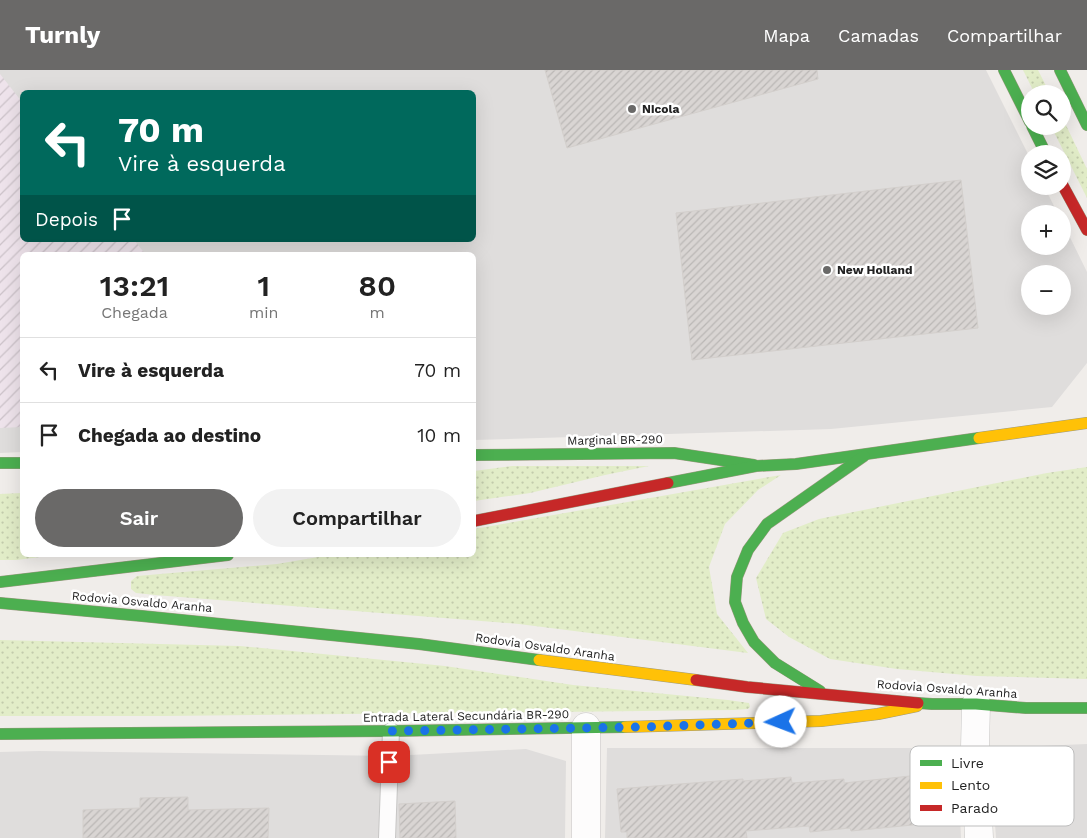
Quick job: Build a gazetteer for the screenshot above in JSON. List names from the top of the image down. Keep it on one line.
{"streets":{"main road":["Marginal BR-290","Rodovia Osvaldo Aranha","Entrada Lateral Secundária BR-290"]},"crossings":[["Rodovia Osvaldo Aranha","Entrada Lateral Secundária BR-290"]],"places":["Nicola","New Holland"],"legend":["Livre","Lento","Parado"],"page":{"header":"Turnly","nav":["Mapa","Camadas","Compartilhar"],"map_buttons":["+","−"],"turn":["70 m","Vire à esquerda"],"then":"Depois","eta":["13:21","Chegada","1","min","80","m"],"list":[{"name":"Vire à esquerda","value":"70 m"},{"name":"Chegada ao destino","value":"10 m"}],"buttons":["Sair","Compartilhar"]}}
